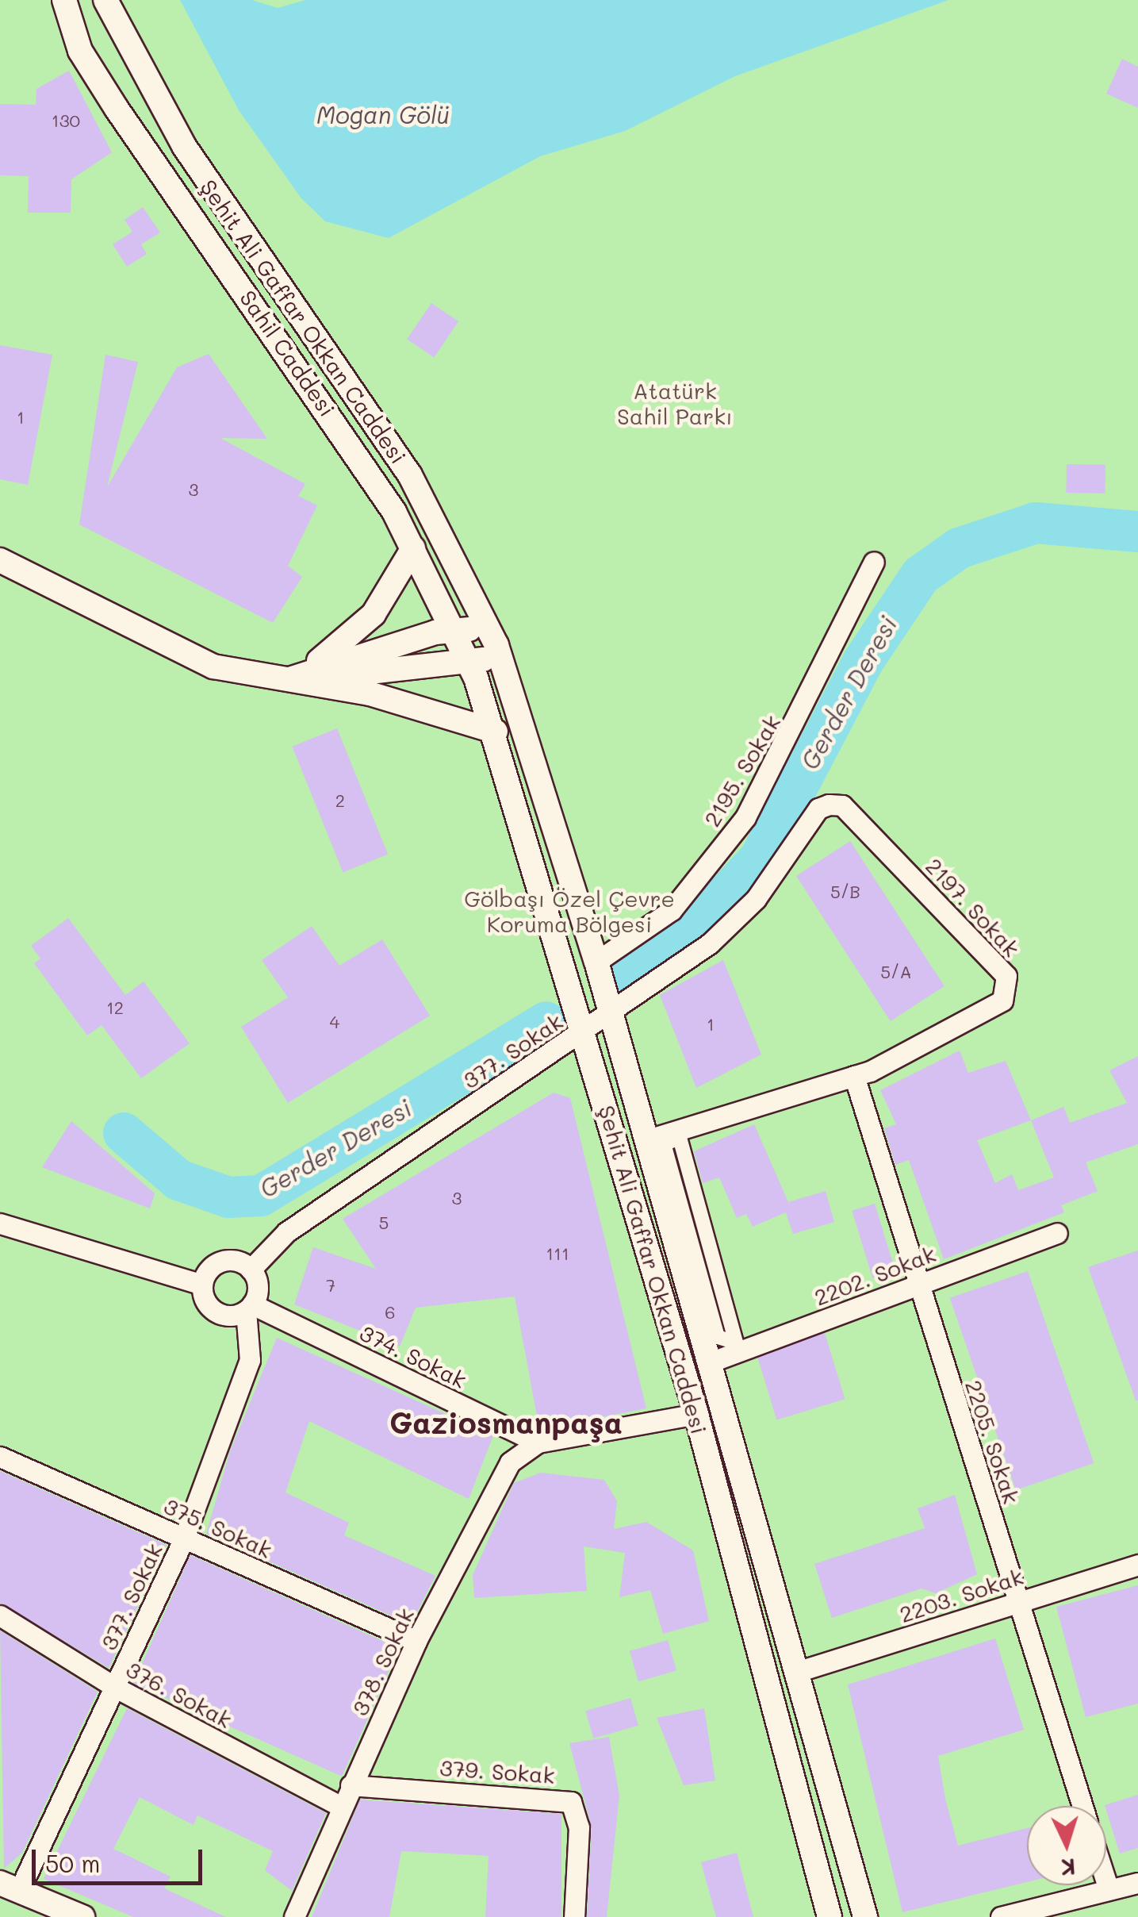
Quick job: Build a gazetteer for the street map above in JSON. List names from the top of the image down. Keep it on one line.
{"streets":{"street":["Şehit Ali Gaffar Okkan Caddesi","Sahil Caddesi","2195. Sokak","2197. Sokak","377. Sokak","2202. Sokak","374. Sokak","2205. Sokak","375. Sokak","2203. Sokak","378. Sokak","376. Sokak","379. Sokak"]},"crossings":[["Şehit Ali Gaffar Okkan Caddesi","Sahil Caddesi"],["Şehit Ali Gaffar Okkan Caddesi","2195. Sokak"],["Şehit Ali Gaffar Okkan Caddesi","2197. Sokak"],["Şehit Ali Gaffar Okkan Caddesi","377. Sokak"],["Şehit Ali Gaffar Okkan Caddesi","2202. Sokak"],["Şehit Ali Gaffar Okkan Caddesi","2203. Sokak"],["2197. Sokak","377. Sokak"],["2197. Sokak","2205. Sokak"],["377. Sokak","374. Sokak"],["377. Sokak","375. Sokak"],["377. Sokak","376. Sokak"],["2202. Sokak","2205. Sokak"],["374. Sokak","378. Sokak"],["2205. Sokak","2203. Sokak"],["375. Sokak","378. Sokak"],["378. Sokak","376. Sokak"],["378. Sokak","379. Sokak"]],"districts":["Gaziosmanpaşa"],"water":["Mogan Gölü","Gerder Deresi"],"parks":["Atatürk Sahil Parkı","Gölbaşı Özel Çevre Koruma Bölgesi"],"house_numbers":["130","1","3","2","5/B","5/A","12","4","1","3","5","111","7","6"],"scale_bar":"50 m","north":"bottom"}
